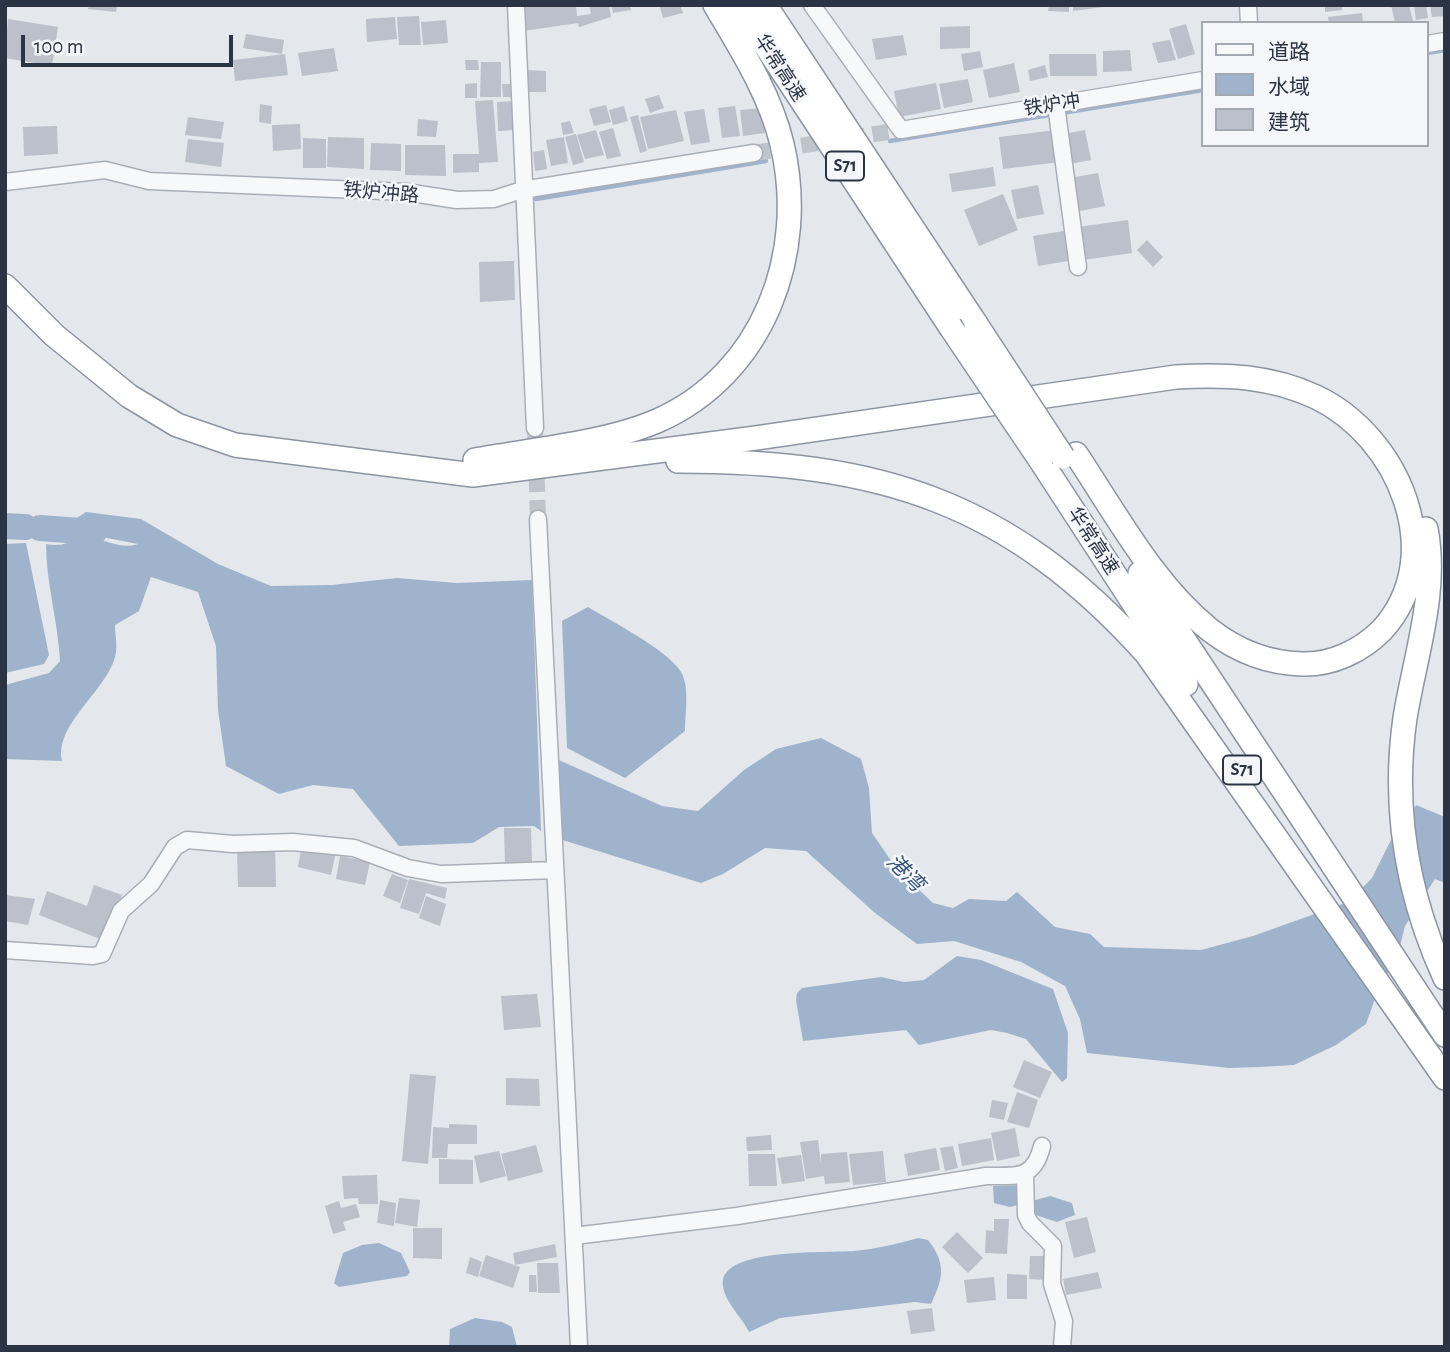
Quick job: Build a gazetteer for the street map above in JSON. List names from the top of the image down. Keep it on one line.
{"streets":{"highway":["华常高速","S71"],"street":["铁炉冲","铁炉冲路"]},"water":["港湾"],"legend":["道路","水域","建筑"],"scale_bar":"100 m"}
